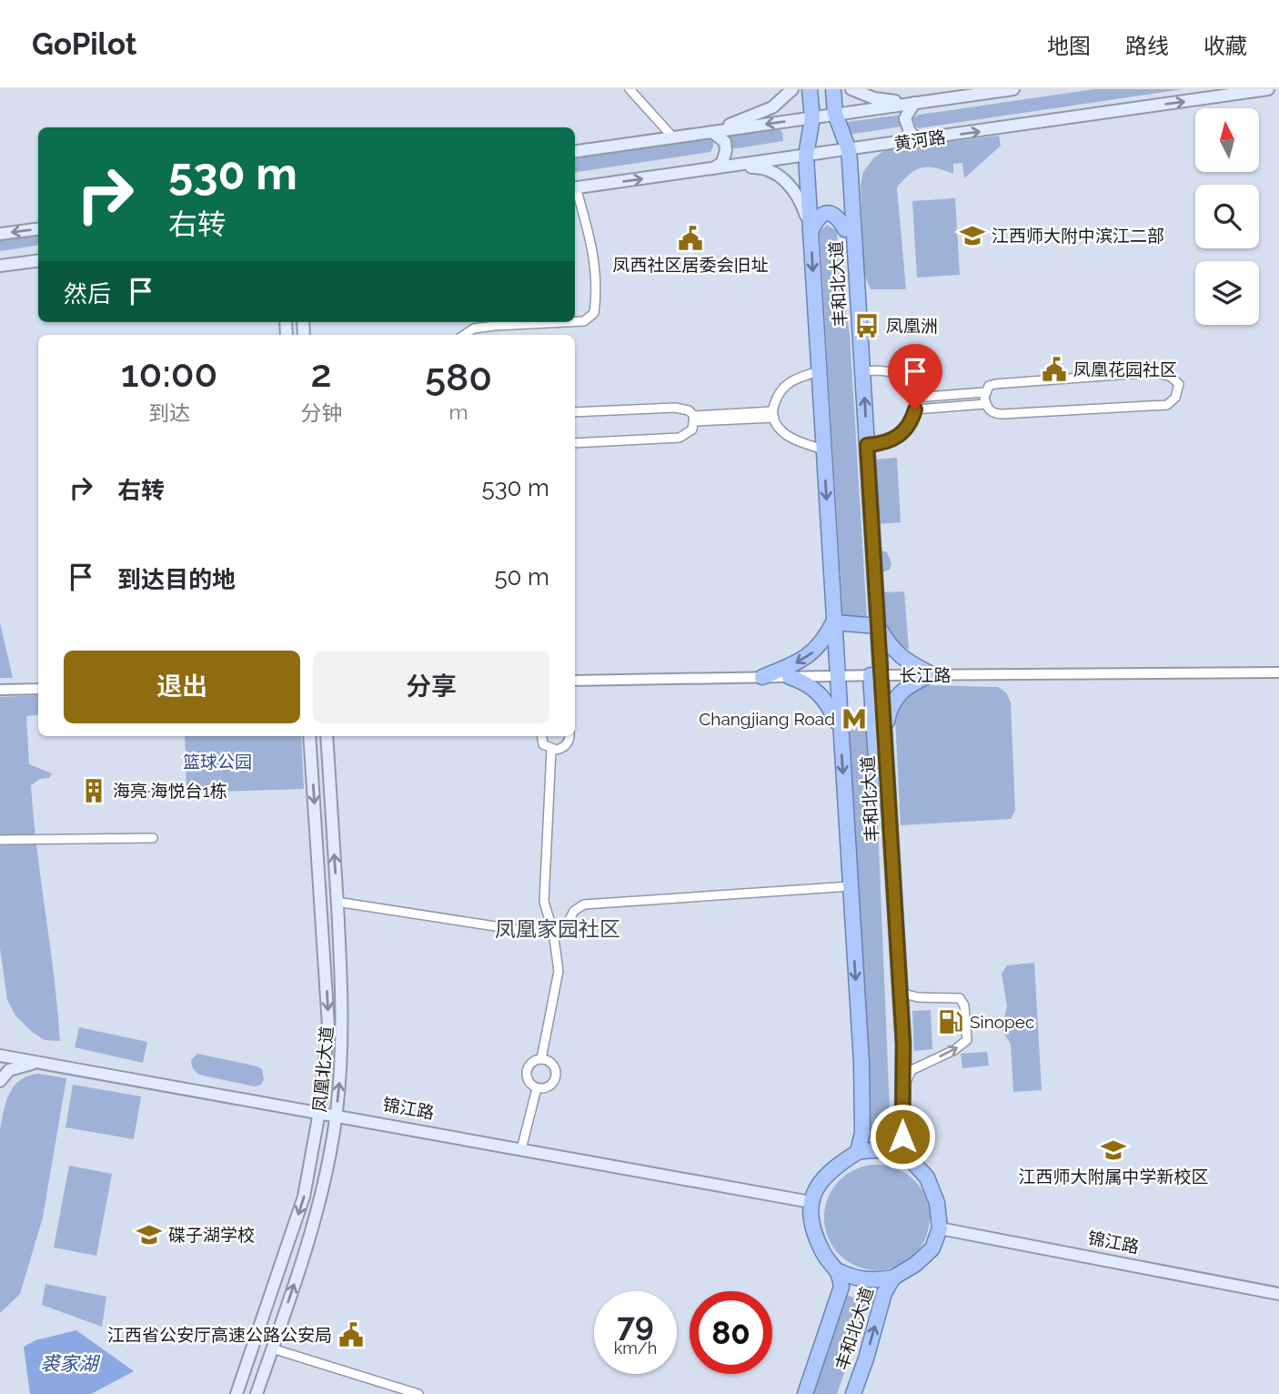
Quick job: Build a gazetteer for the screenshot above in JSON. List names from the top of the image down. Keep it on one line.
{"streets":{"highway":["丰和北大道"],"main road":["黄河路","凤凰北大道","锦江路"],"street":["长江路"]},"crossings":[["黄河路","丰和北大道"],["丰和北大道","长江路"],["丰和北大道","锦江路"],["凤凰北大道","锦江路"]],"districts":["凤凰家园社区"],"water":["裘家湖"],"parks":["篮球公园"],"places":{"school or university":["江西师大附中滨江二部","江西师大附属中学新校区","碟子湖学校"],"public building":["凤西社区居委会旧址","凤凰花园社区","江西省公安厅高速公路公安局"],"bus stop":["凤凰洲"],"metro station":["Changjiang Road"],"building":["海亮·海悦台1栋"],"fuel station":["Sinopec"]},"north":"top","page":{"header":"GoPilot","nav":["地图","路线","收藏"],"turn":["530 m","右转"],"then":"然后","eta":["10:00","到达","2","分钟","580","m"],"list":[{"name":"右转","value":"530 m"},{"name":"到达目的地","value":"50 m"}],"buttons":["退出","分享"],"speed":"79 km/h","limit":"80"}}
